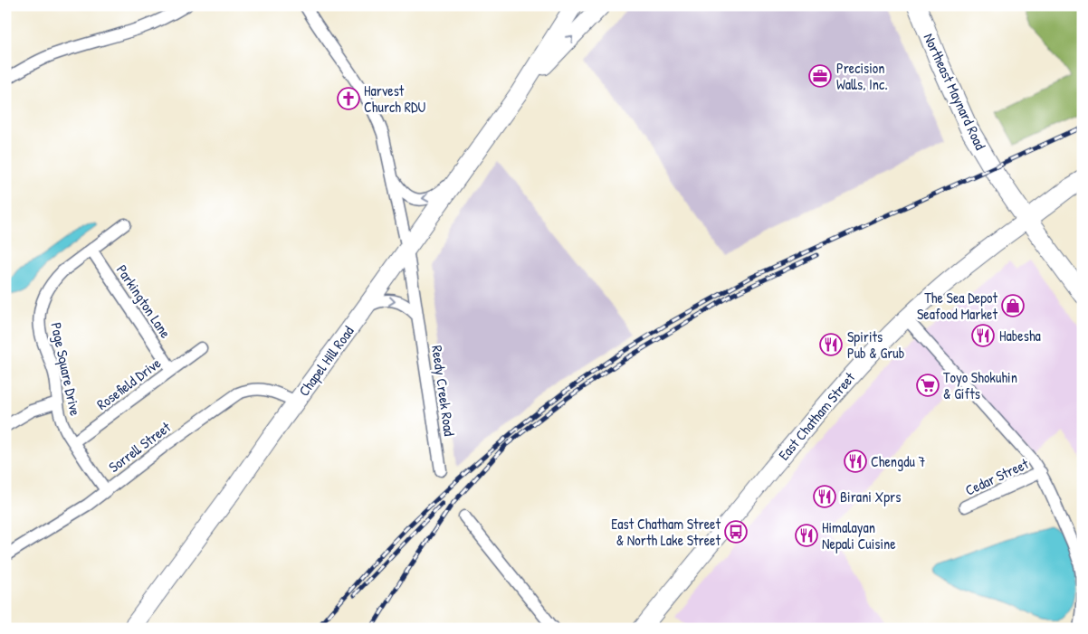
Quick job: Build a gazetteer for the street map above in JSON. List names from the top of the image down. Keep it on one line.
{"streets":{"main road":["Northeast Maynard Road","Chapel Hill Road","East Chatham Street"],"street":["Parkington Lane","Page Square Drive","Rosefield Drive","Reedy Creek Road","Sorrell Street","Cedar Street"]},"crossings":[["Northeast Maynard Road","East Chatham Street"],["Parkington Lane","Page Square Drive"],["Parkington Lane","Rosefield Drive"],["Chapel Hill Road","Reedy Creek Road"],["Chapel Hill Road","Sorrell Street"],["Page Square Drive","Rosefield Drive"],["Page Square Drive","Sorrell Street"]],"places":{"office":["Precision Walls, Inc."],"church":["Harvest Church RDU"],"shop":["The Sea Depot Seafood Market"],"restaurant":["Habesha","Spirits Pub & Grub","Chengdu 7","Birani Xprs","Himalayan Nepali Cuisine"],"supermarket":["Toyo Shokuhin & Gifts"],"bus stop":["East Chatham Street & North Lake Street"]}}
